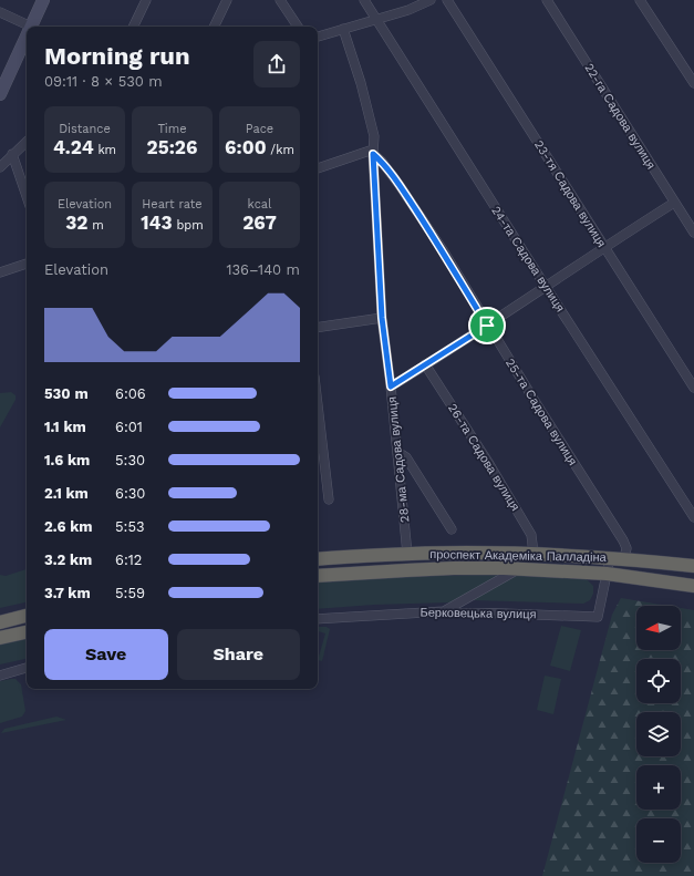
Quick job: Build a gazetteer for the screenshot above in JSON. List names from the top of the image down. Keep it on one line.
{"streets":{"highway":["проспект Академіка Палладіна"],"street":["22-га Садова вулиця","23-тя Садова вулиця","24-та Садова вулиця","25-та Садова вулиця","26-та Садова вулиця","28-ма Садова вулиця","Берковецька вулиця"]},"crossings":[["25-та Садова вулиця","28-ма Садова вулиця"],["25-та Садова вулиця","проспект Академіка Палладіна"],["26-та Садова вулиця","проспект Академіка Палладіна"],["28-ма Садова вулиця","проспект Академіка Палладіна"],["проспект Академіка Палладіна","Берковецька вулиця"]],"north":"left","page":{"heading":["Morning run","09:11 · 8 × 530 m"],"stats":[["Distance","4.24 km"],["Time","25:26"],["Pace","6:00 /km"],["Elevation","32 m"],["Heart rate","143 bpm"],["kcal","267"]],"chart":["Elevation","136–140 m"],"list":[{"name":"530 m","note":"6:06"},{"name":"1.1 km","note":"6:01"},{"name":"1.6 km","note":"5:30"},{"name":"2.1 km","note":"6:30"},{"name":"2.6 km","note":"5:53"},{"name":"3.2 km","note":"6:12"},{"name":"3.7 km","note":"5:59"}],"map_buttons":["+","−"],"buttons":["Save","Share"]}}
